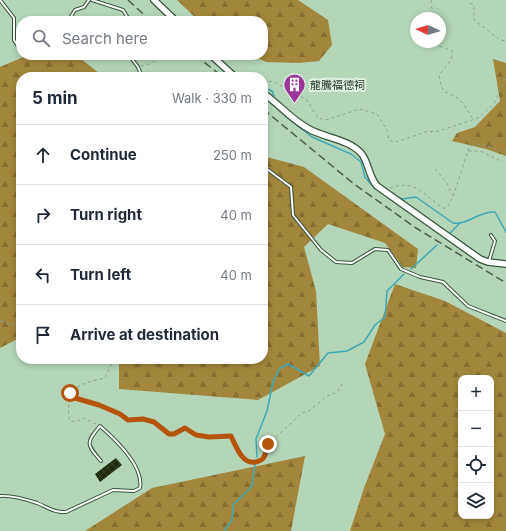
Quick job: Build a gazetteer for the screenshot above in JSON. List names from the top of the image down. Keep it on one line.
{"places":{"building":["龍騰福德祠"]},"north":"left","page":{"search":"Search here","heading":["5 min","Walk · 330 m"],"list":[["Continue","250 m"],["Turn right","40 m"],["Turn left","40 m"],"Arrive at destination"],"map_buttons":["+","−"]}}
